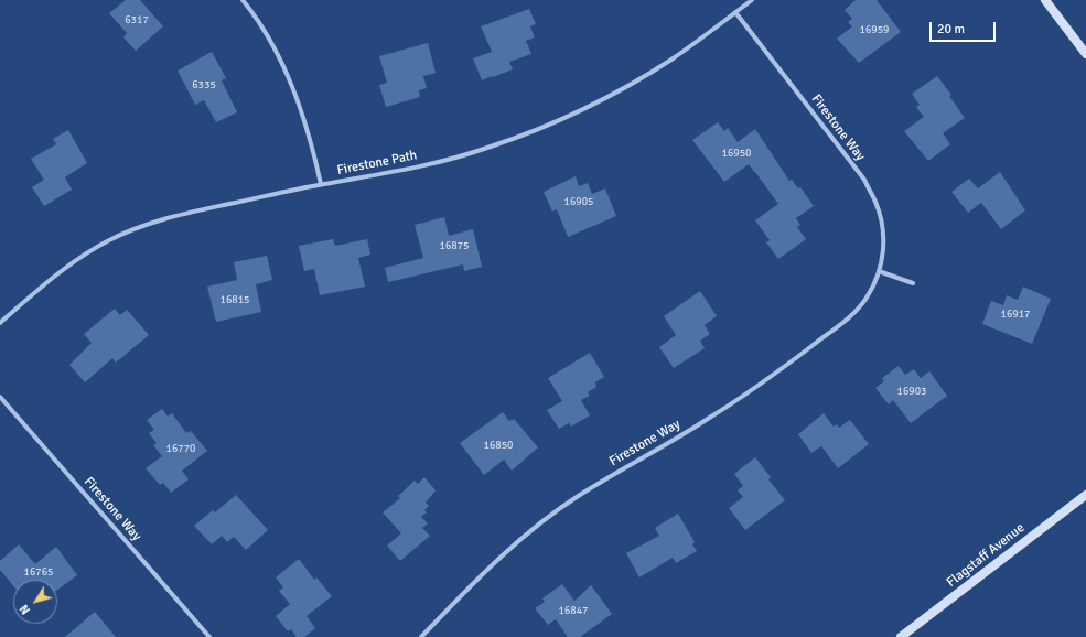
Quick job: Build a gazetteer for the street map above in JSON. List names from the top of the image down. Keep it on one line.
{"streets":{"street":["Firestone Way","Firestone Path","Flagstaff Avenue"]},"crossings":[["Firestone Way","Firestone Path"]],"house_numbers":["6317","16959","6335","16950","16905","16875","16815","16917","16903","16850","16770","16765","16847"],"scale_bar":"20 m","north":"bottom left"}
